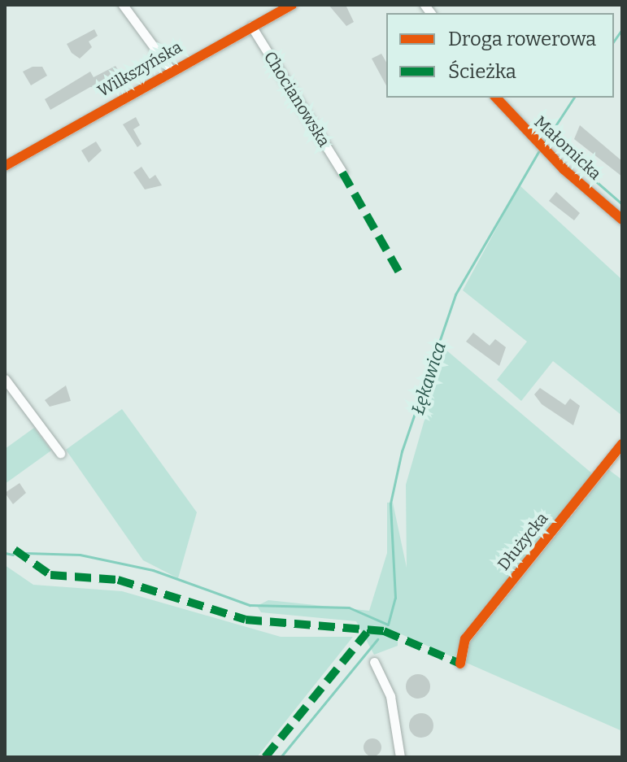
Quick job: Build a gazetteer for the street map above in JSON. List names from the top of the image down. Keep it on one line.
{"streets":{"street":["Wilkszyńska","Chocianowska","Małomicka","Dłużycka"]},"crossings":[["Wilkszyńska","Chocianowska"]],"water":["Łękawica"],"legend":["Droga rowerowa","Ścieżka"]}
